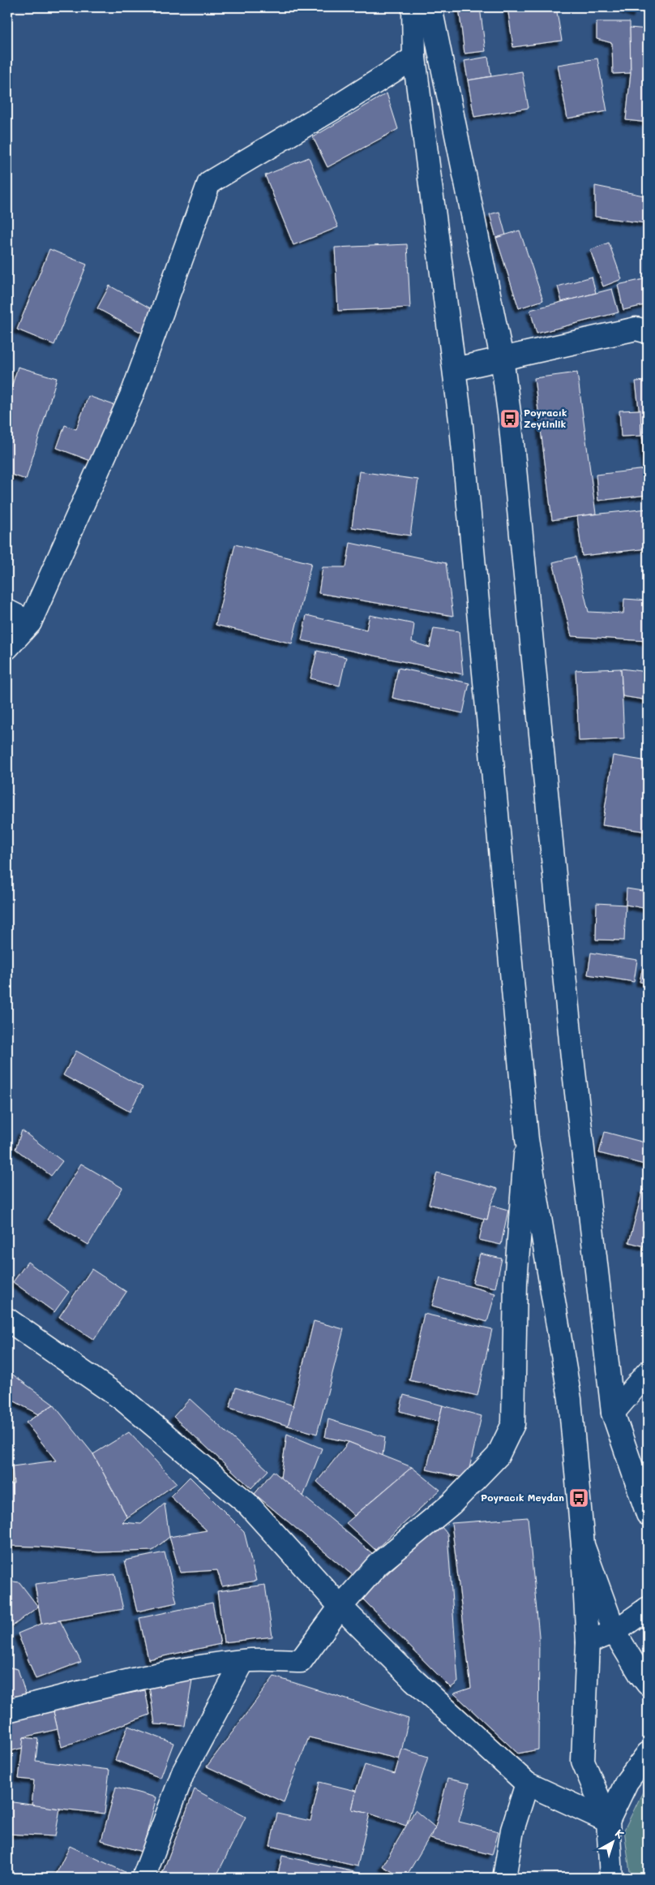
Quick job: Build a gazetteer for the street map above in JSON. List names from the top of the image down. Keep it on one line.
{"places":{"bus stop":["Poyracık Zeytinlik","Poyracık Meydan"]},"north":"top right"}
